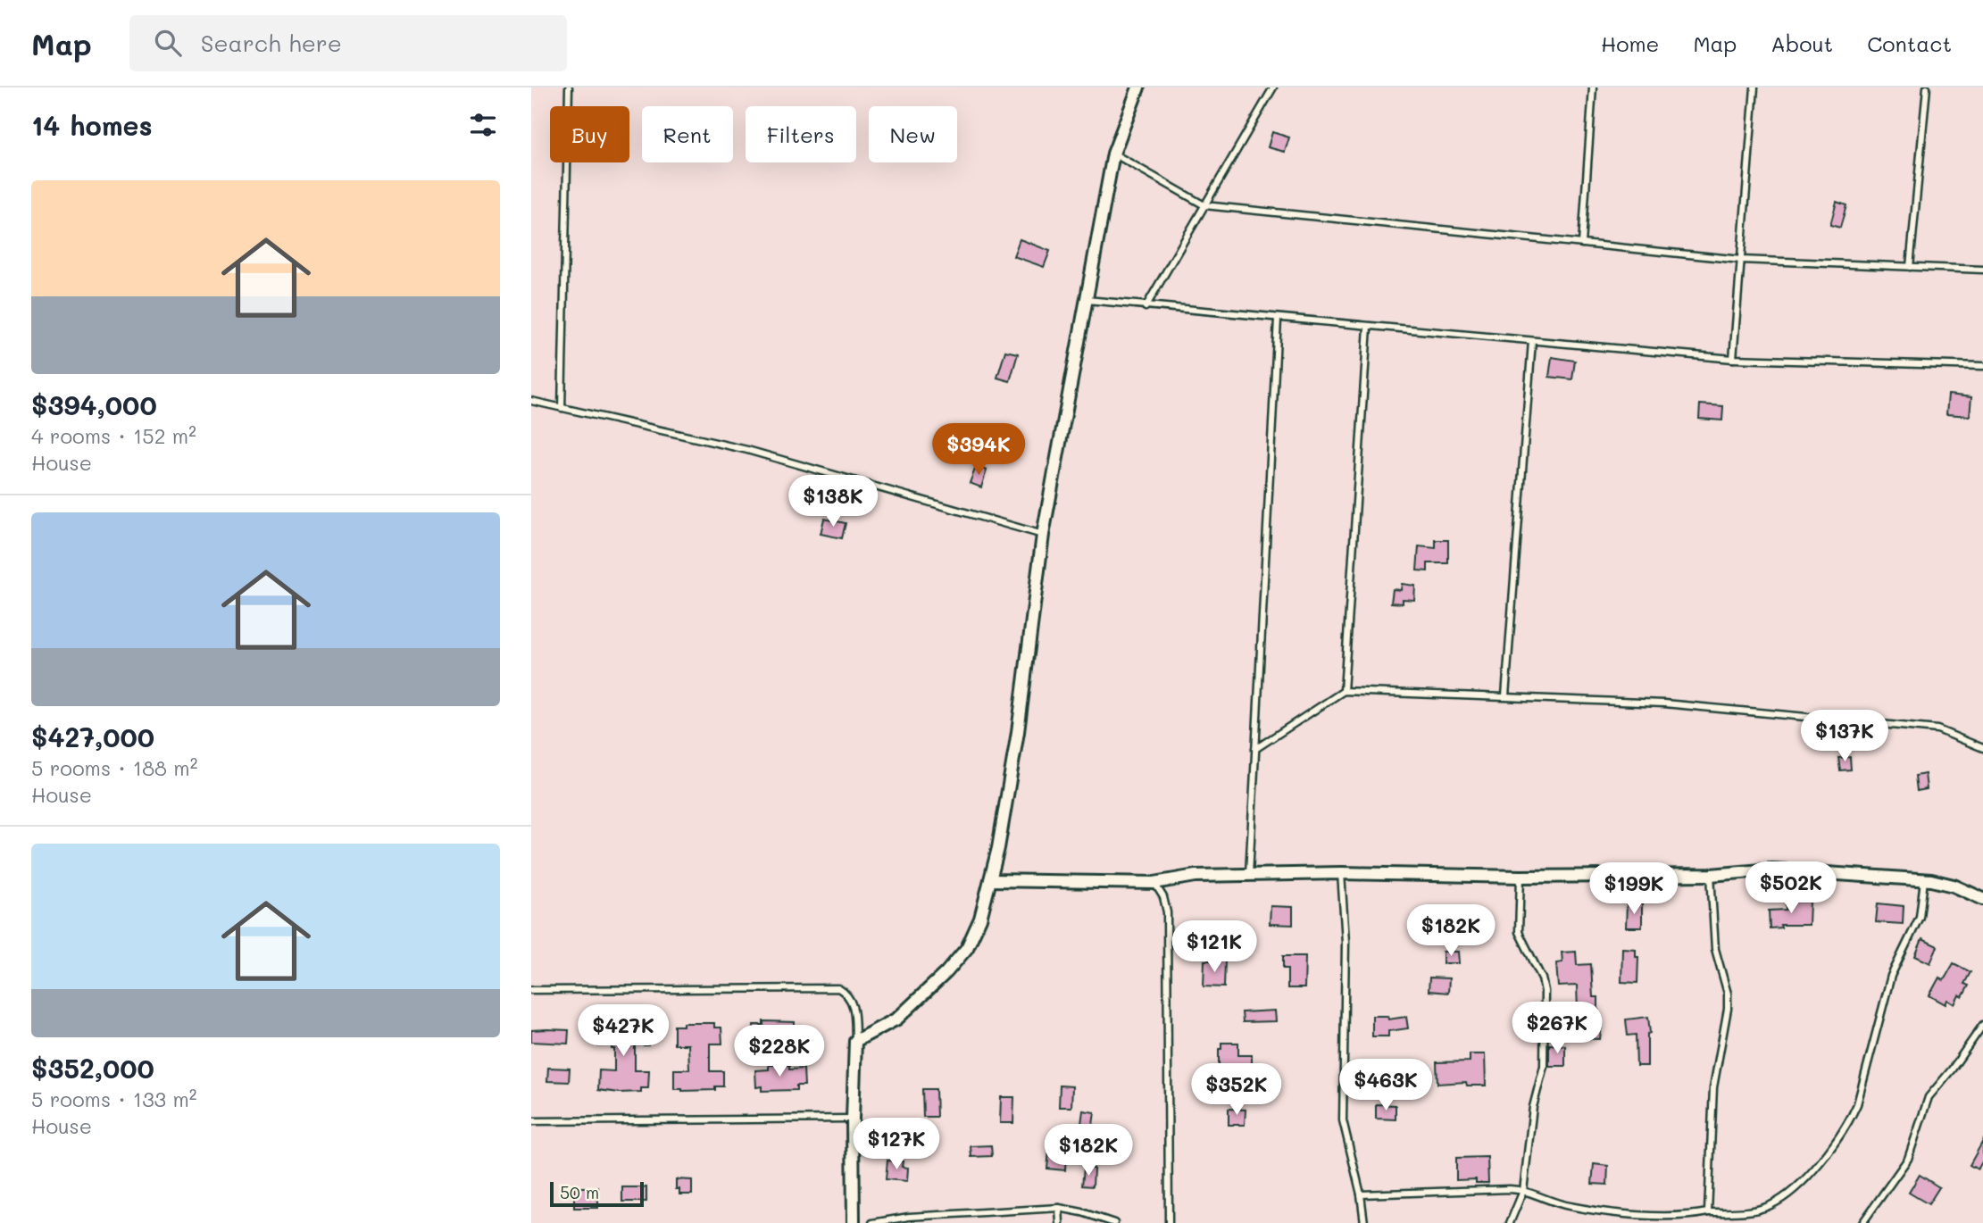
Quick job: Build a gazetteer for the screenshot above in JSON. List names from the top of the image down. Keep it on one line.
{"scale_bar":"50 m","page":{"header":"Map","search":"Search here","nav":["Home","Map","About","Contact"],"heading":"14 homes","chip":["Buy","Rent","Filters","New"],"list":[{"name":"$394,000","note":"4 rooms · 152 m² · House"},{"name":"$427,000","note":"5 rooms · 188 m² · House"},{"name":"$352,000","note":"5 rooms · 133 m² · House"}],"price":["$394K","$138K","$137K","$502K","$199K","$182K","$121K","$267K","$427K","$228K","$463K","$352K","$127K","$182K"],"scale":"50 m"}}
